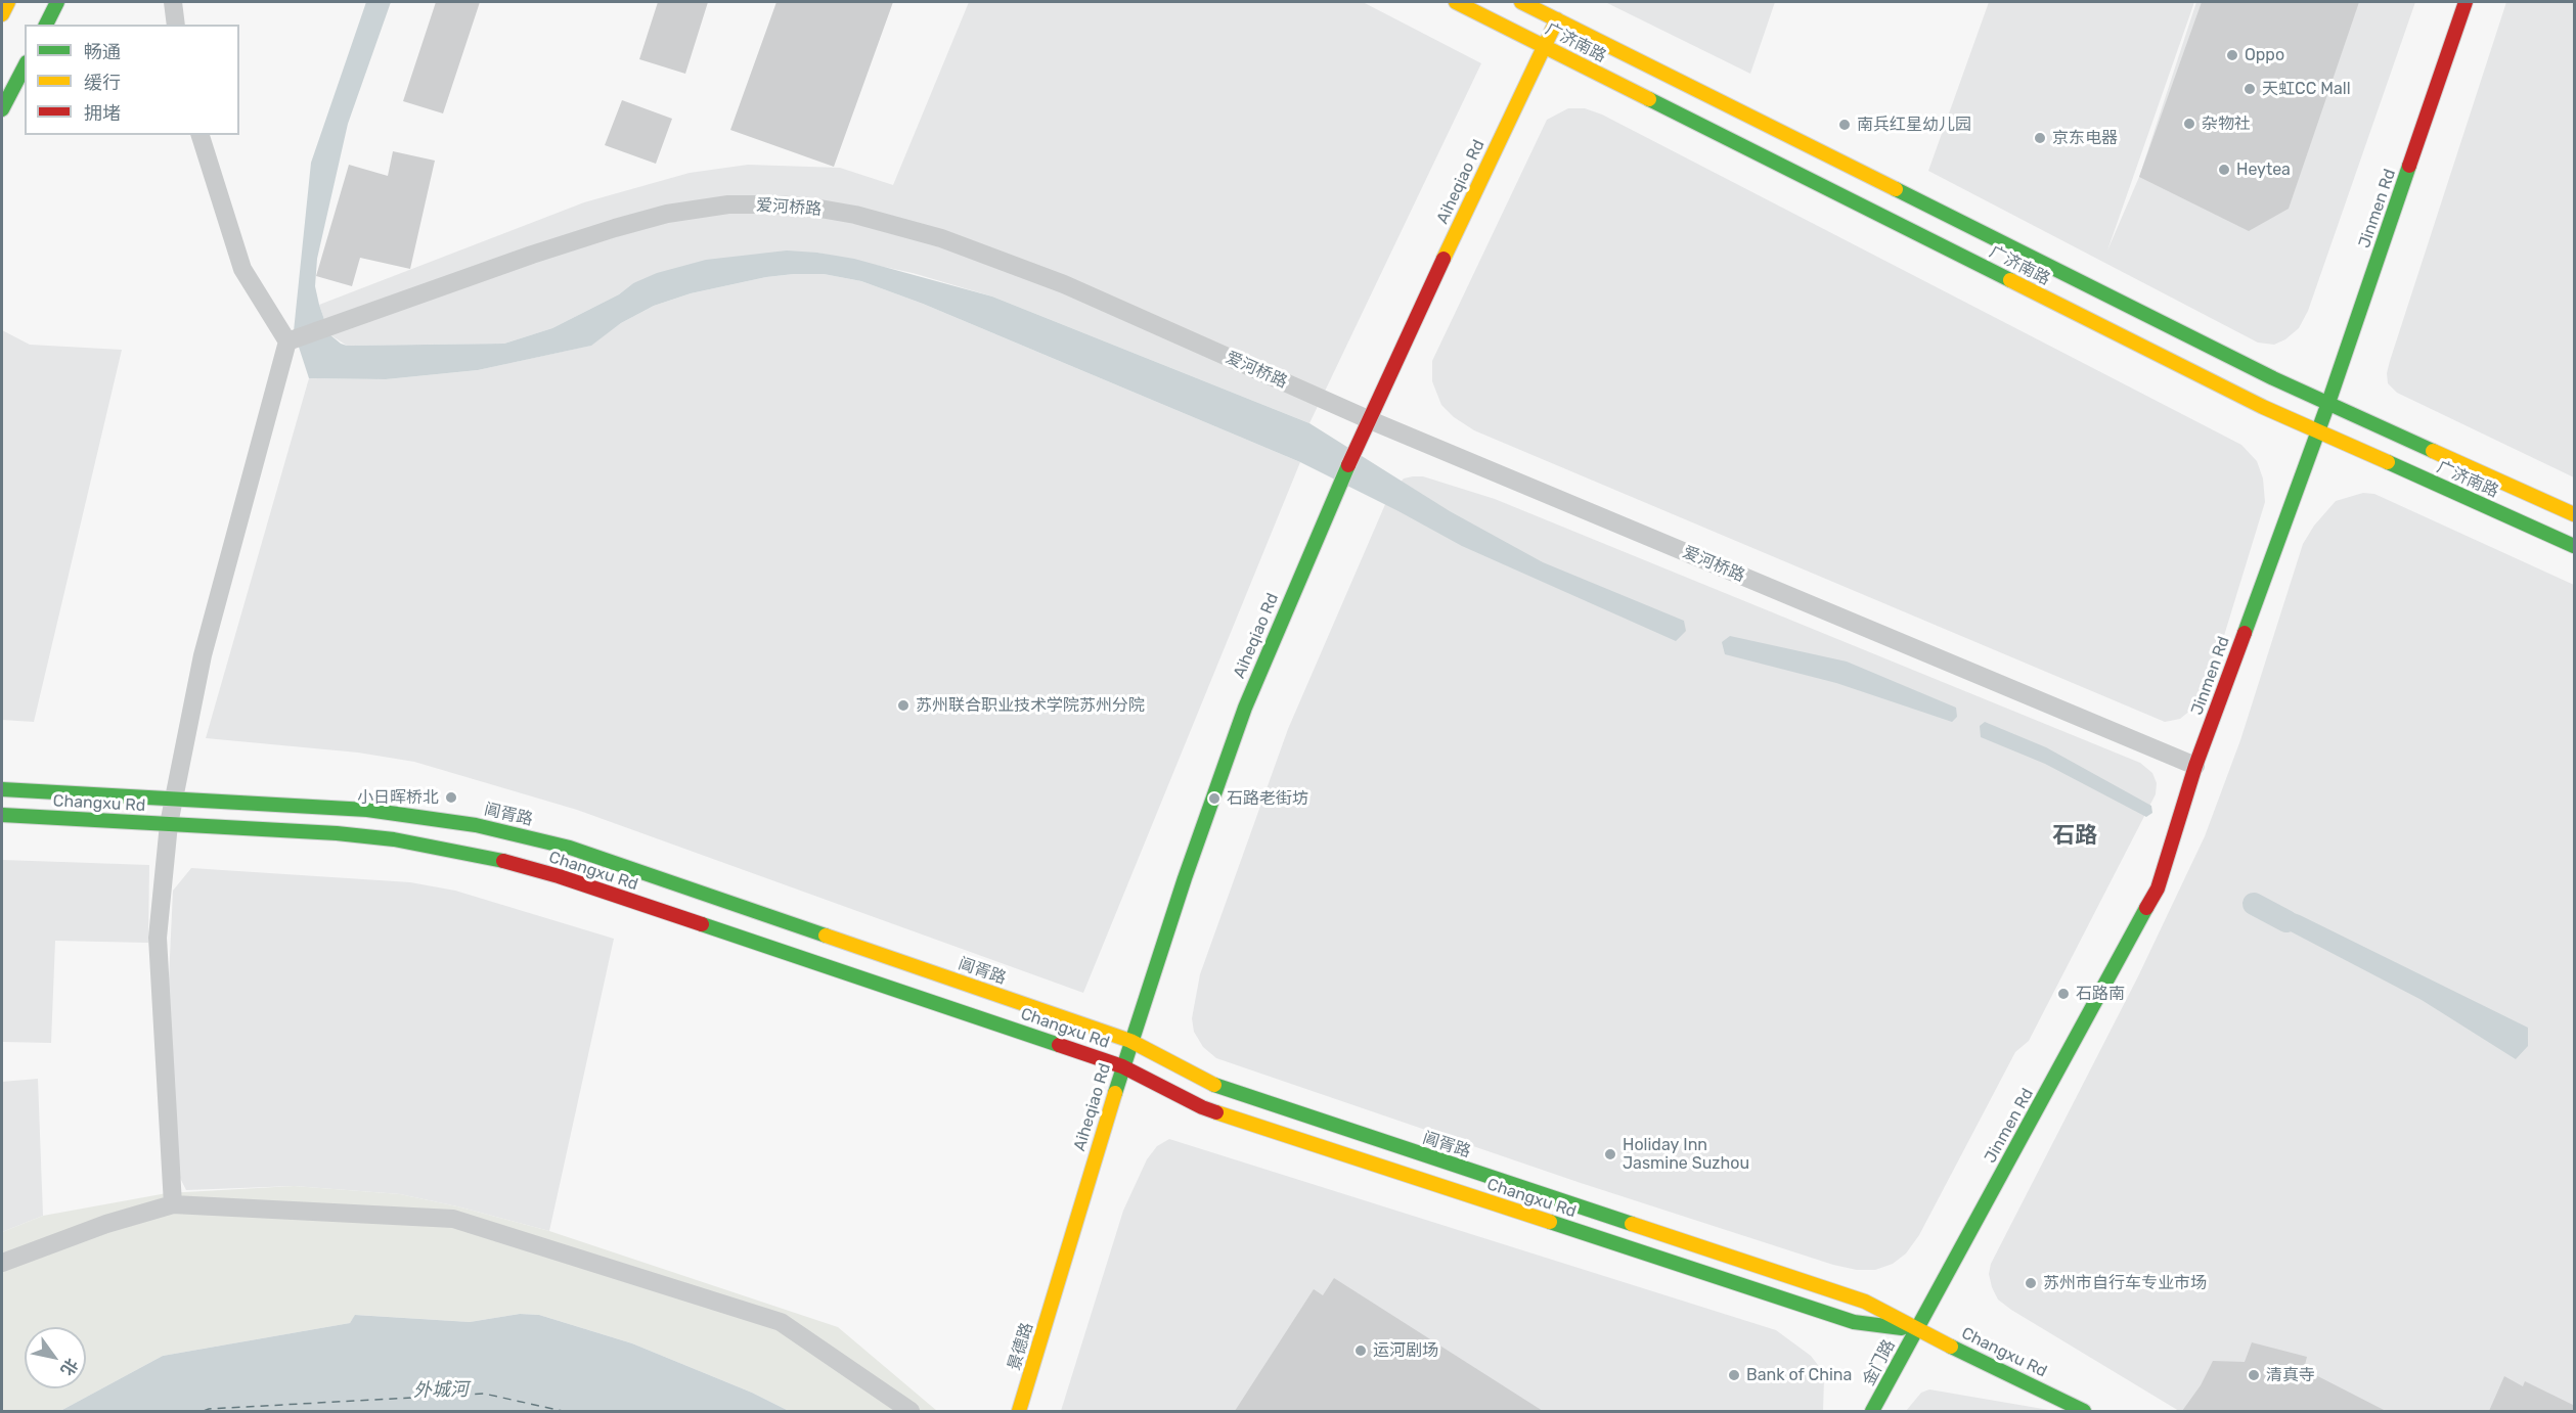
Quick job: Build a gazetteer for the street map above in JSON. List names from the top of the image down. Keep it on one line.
{"streets":{"main road":["广济南路","Aiheqiao Rd","Jinmen Rd","Changxu Rd","阊胥路","景德路","金门路"],"street":["爱河桥路"]},"crossings":[["广济南路","Aiheqiao Rd"],["广济南路","Jinmen Rd"],["Aiheqiao Rd","爱河桥路"],["Aiheqiao Rd","Changxu Rd"],["Aiheqiao Rd","阊胥路"],["Aiheqiao Rd","景德路"],["爱河桥路","Jinmen Rd"],["Jinmen Rd","Changxu Rd"],["Jinmen Rd","阊胥路"],["Jinmen Rd","金门路"],["Changxu Rd","阊胥路"],["Changxu Rd","金门路"],["阊胥路","金门路"]],"districts":["石路"],"water":["外城河"],"places":["Oppo","天虹CC Mall","杂物社","南兵红星幼儿园","京东电器","Heytea","苏州联合职业技术学院苏州分院","小日晖桥北","石路老街坊","石路南","Holiday Inn Jasmine Suzhou","苏州市自行车专业市场","运河剧场","Bank of China","清真寺"],"legend":["畅通","缓行","拥堵"],"north":"bottom right"}
